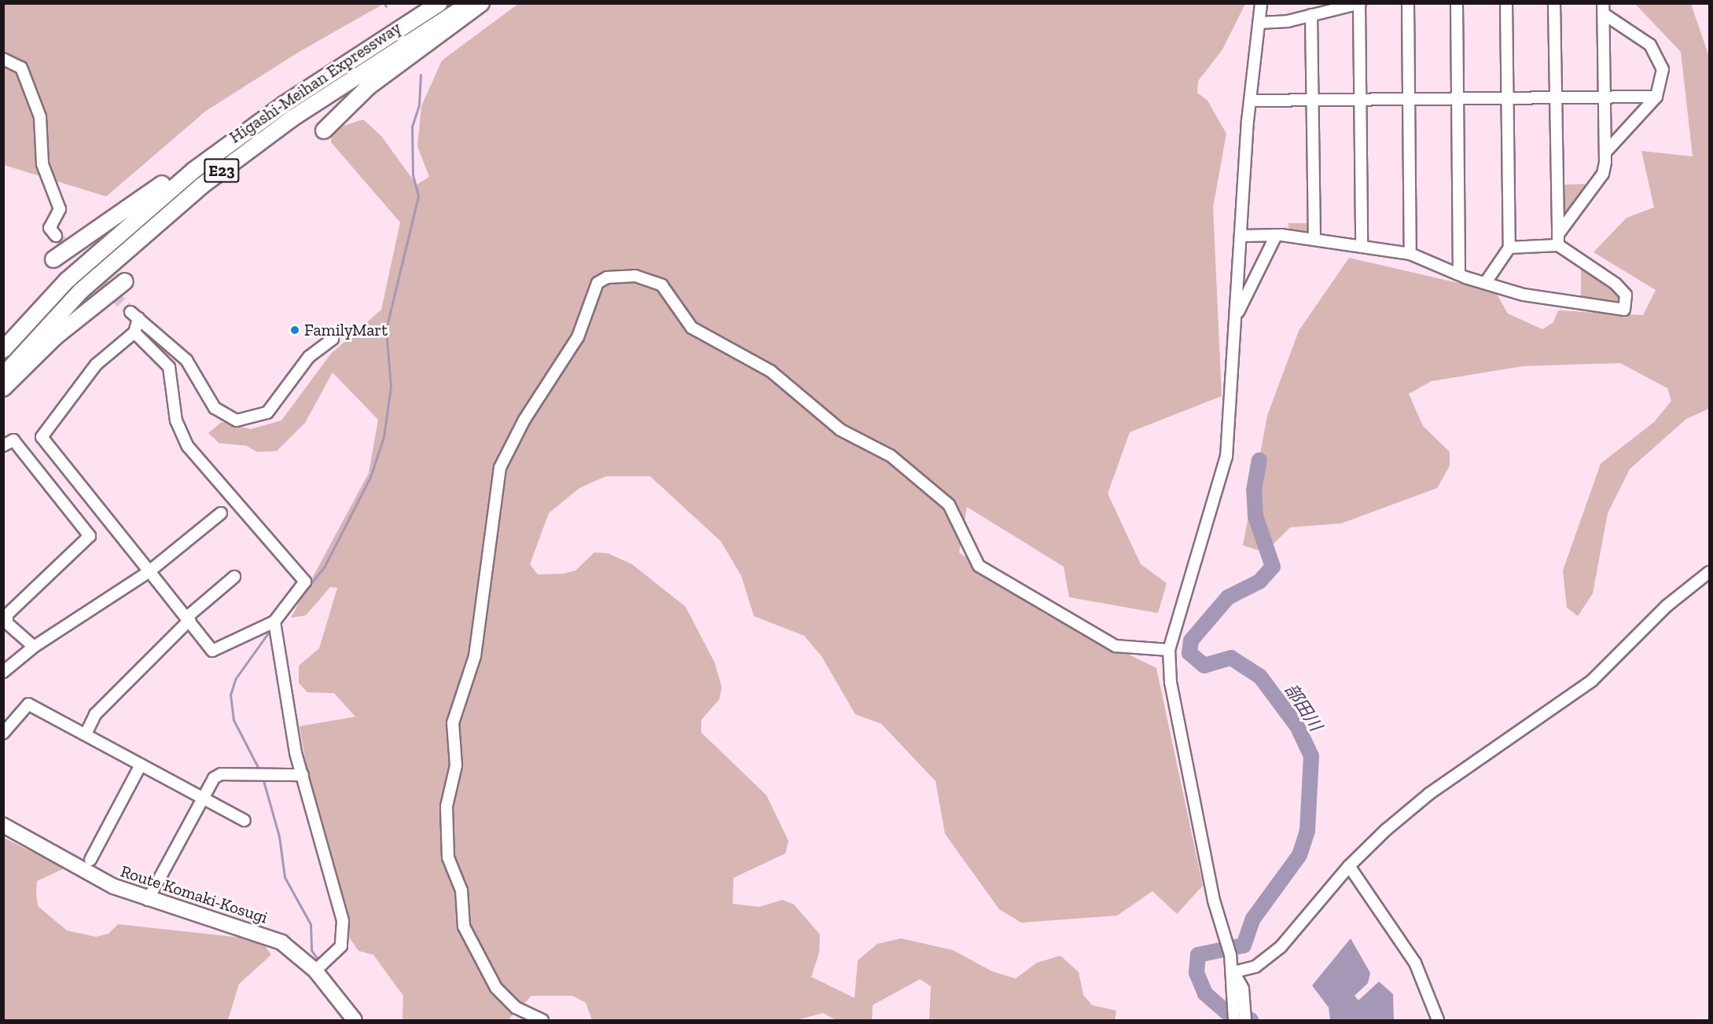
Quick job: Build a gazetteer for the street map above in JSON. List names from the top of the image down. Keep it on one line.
{"streets":{"highway":["Higashi-Meihan Expressway","E23"],"main road":["Route Komaki-Kosugi"]},"water":["部田川"],"places":["FamilyMart"]}
